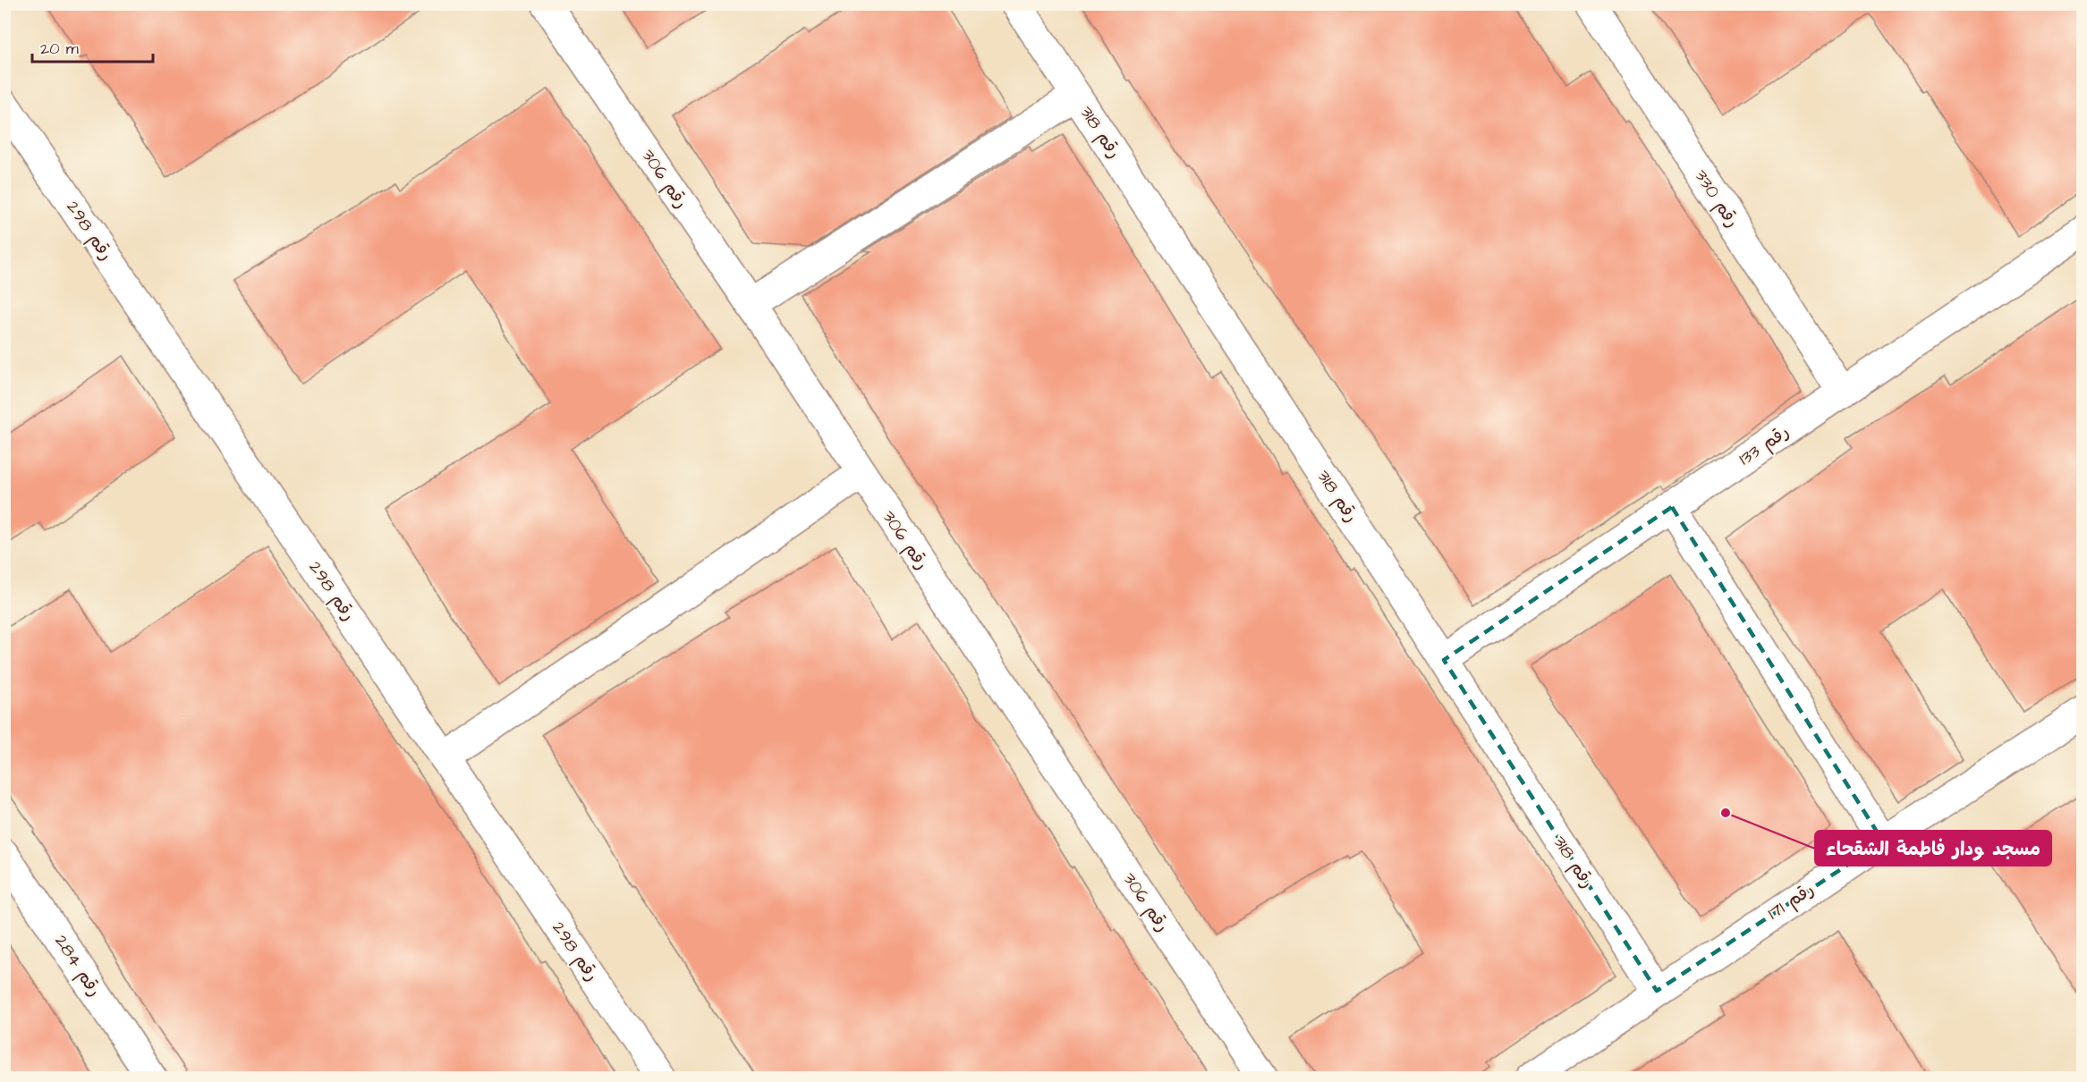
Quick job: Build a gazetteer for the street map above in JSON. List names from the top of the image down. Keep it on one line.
{"streets":{"street":["رقم 318","رقم 306","رقم 330","رقم 298","رقم 133","رقم 171","رقم 284"]},"crossings":[["رقم 318","رقم 133"],["رقم 318","رقم 171"],["رقم 330","رقم 133"]],"places":["مسجد ودار فاطمة الشقحاء"],"scale_bar":"20 m"}
